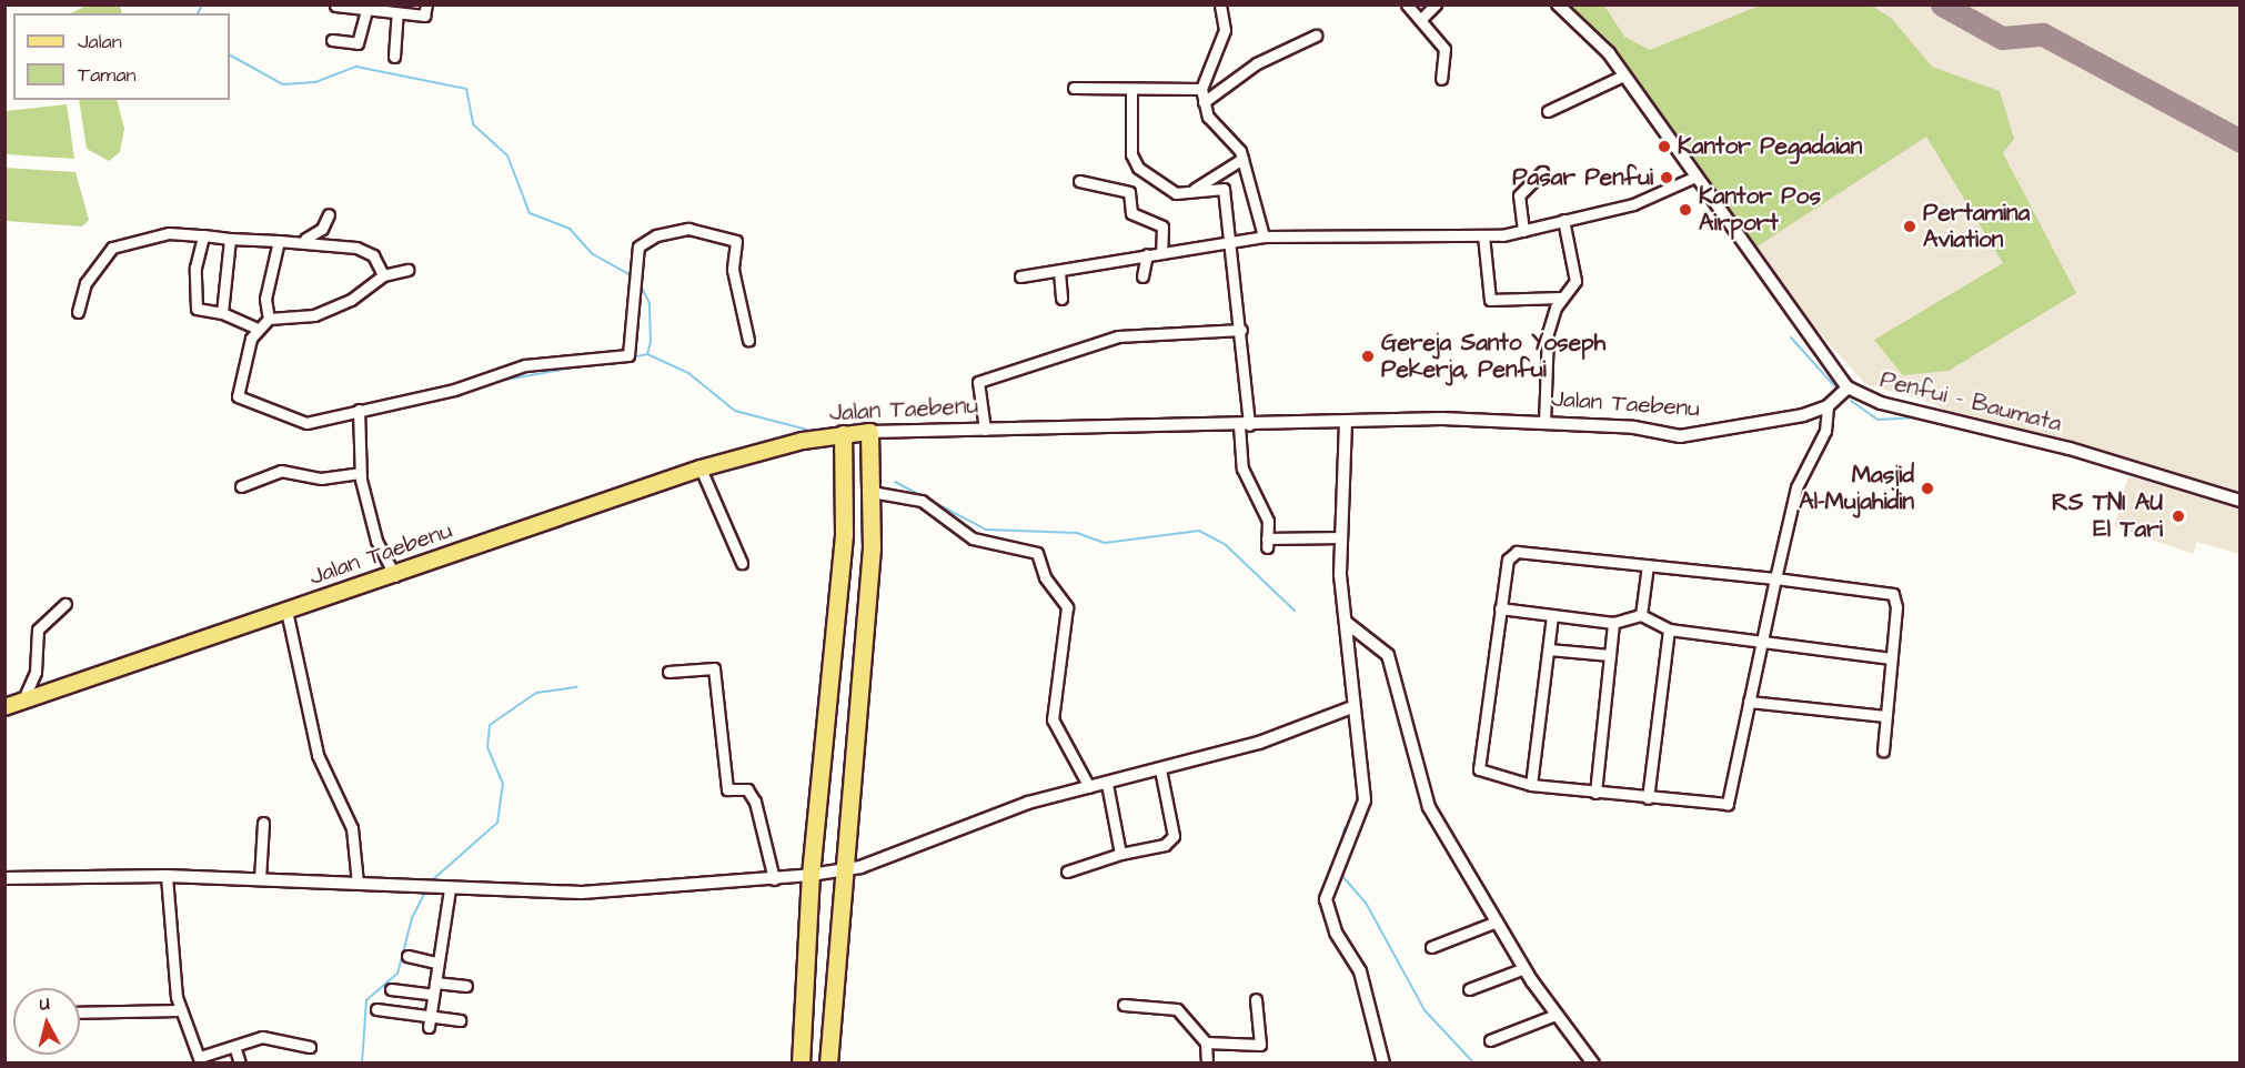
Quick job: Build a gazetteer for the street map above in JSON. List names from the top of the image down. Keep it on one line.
{"streets":{"main road":["Jalan Taebenu"],"street":["Penfui - Baumata"]},"crossings":[["Penfui - Baumata","Jalan Taebenu"]],"places":["Kantor Pegadaian","Pasar Penfui","Kantor Pos Airport","Pertamina Aviation","Gereja Santo Yoseph Pekerja, Penfui","Masjid Al-Mujahidin","RS TNI AU El Tari"],"legend":["Jalan","Taman"],"north":"top"}
